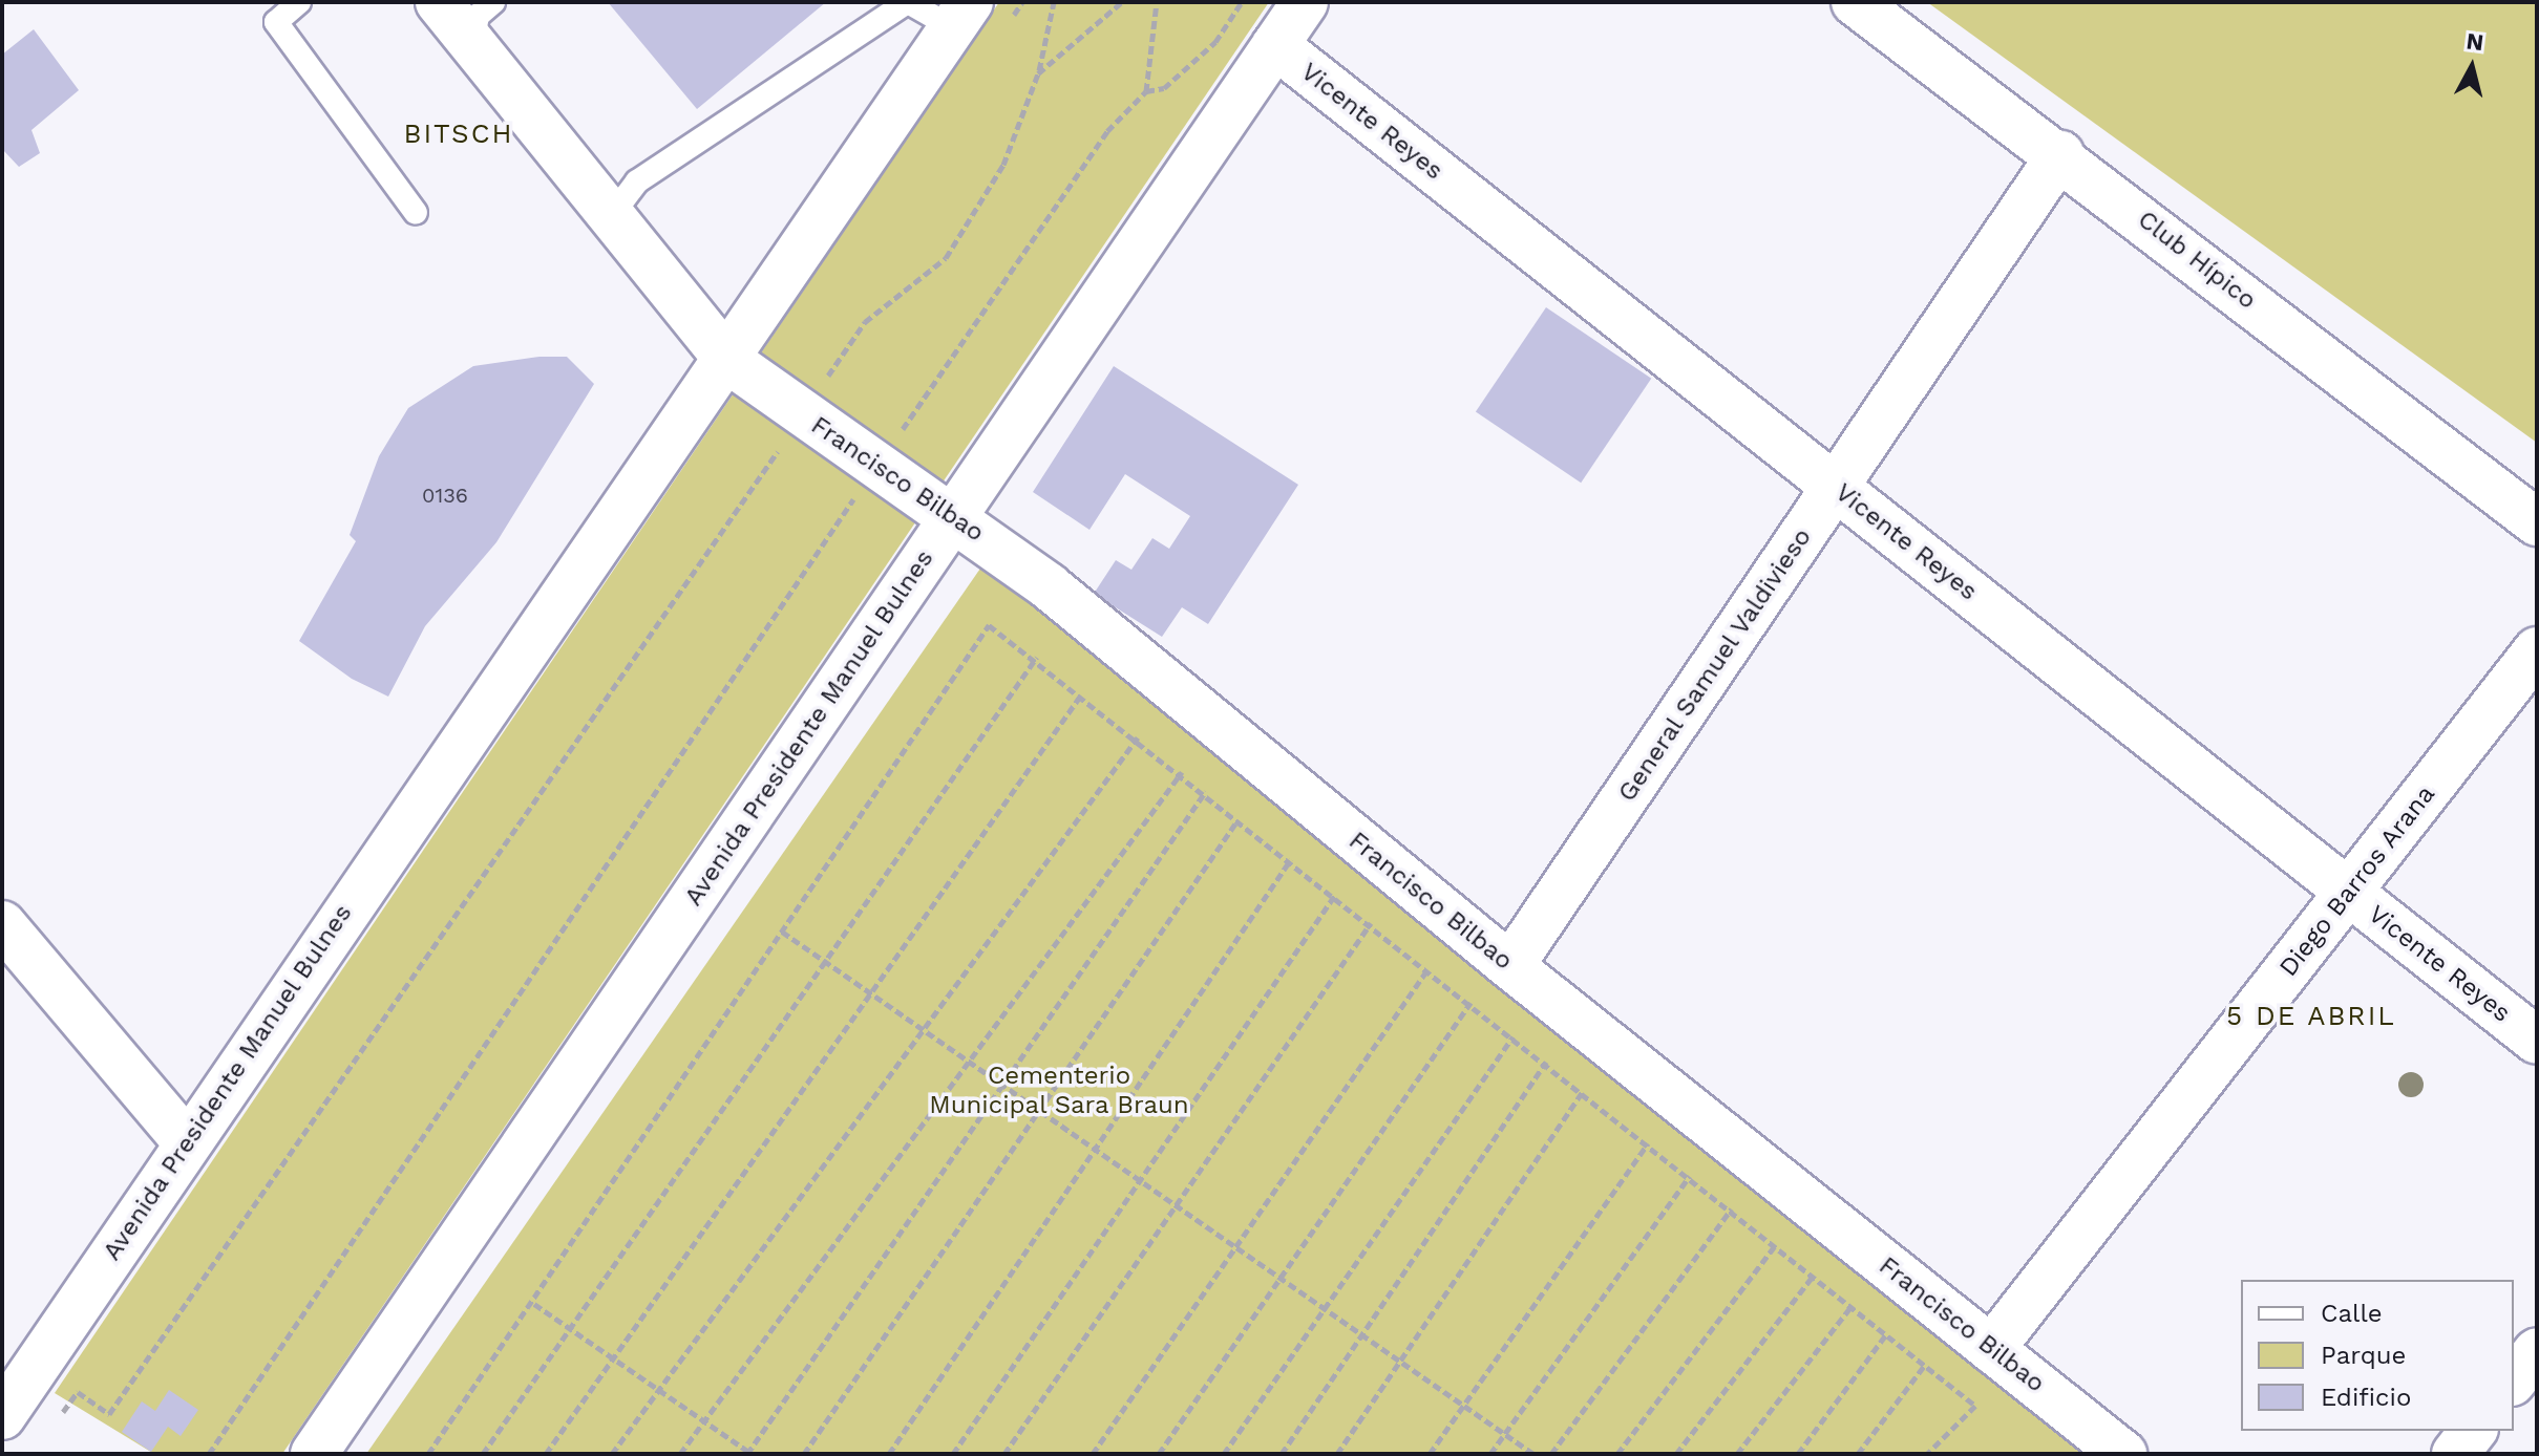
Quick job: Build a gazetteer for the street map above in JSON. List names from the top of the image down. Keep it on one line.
{"streets":{"street":["Vicente Reyes","Club Hípico","Francisco Bilbao","General Samuel Valdivieso","Avenida Presidente Manuel Bulnes","Diego Barros Arana"]},"crossings":[["Vicente Reyes","General Samuel Valdivieso"],["Vicente Reyes","Avenida Presidente Manuel Bulnes"],["Vicente Reyes","Diego Barros Arana"],["Club Hípico","General Samuel Valdivieso"],["Francisco Bilbao","General Samuel Valdivieso"],["Francisco Bilbao","Avenida Presidente Manuel Bulnes"],["Francisco Bilbao","Diego Barros Arana"]],"districts":["BITSCH","5 DE ABRIL"],"parks":["Cementerio Municipal Sara Braun"],"house_numbers":["0136"],"legend":["Calle","Parque","Edificio"],"north":"top"}
